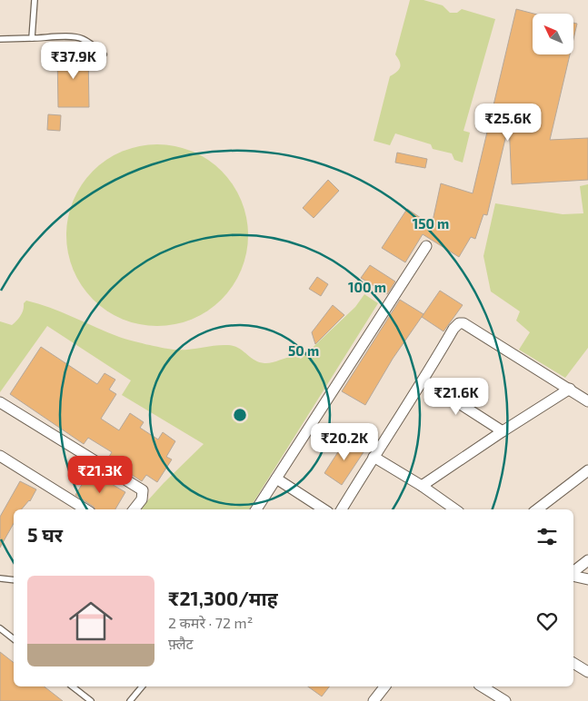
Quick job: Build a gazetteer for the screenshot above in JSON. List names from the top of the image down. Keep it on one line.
{"north":"top left","page":{"price":["₹37.9K","₹25.6K","₹21.6K","₹20.2K","₹21.3K"],"heading":"5 घर","list":[{"name":"₹21,300/माह","note":"2 कमरे · 72 m² · फ़्लैट"}]},"rings":["150 m","100 m","50 m"]}
